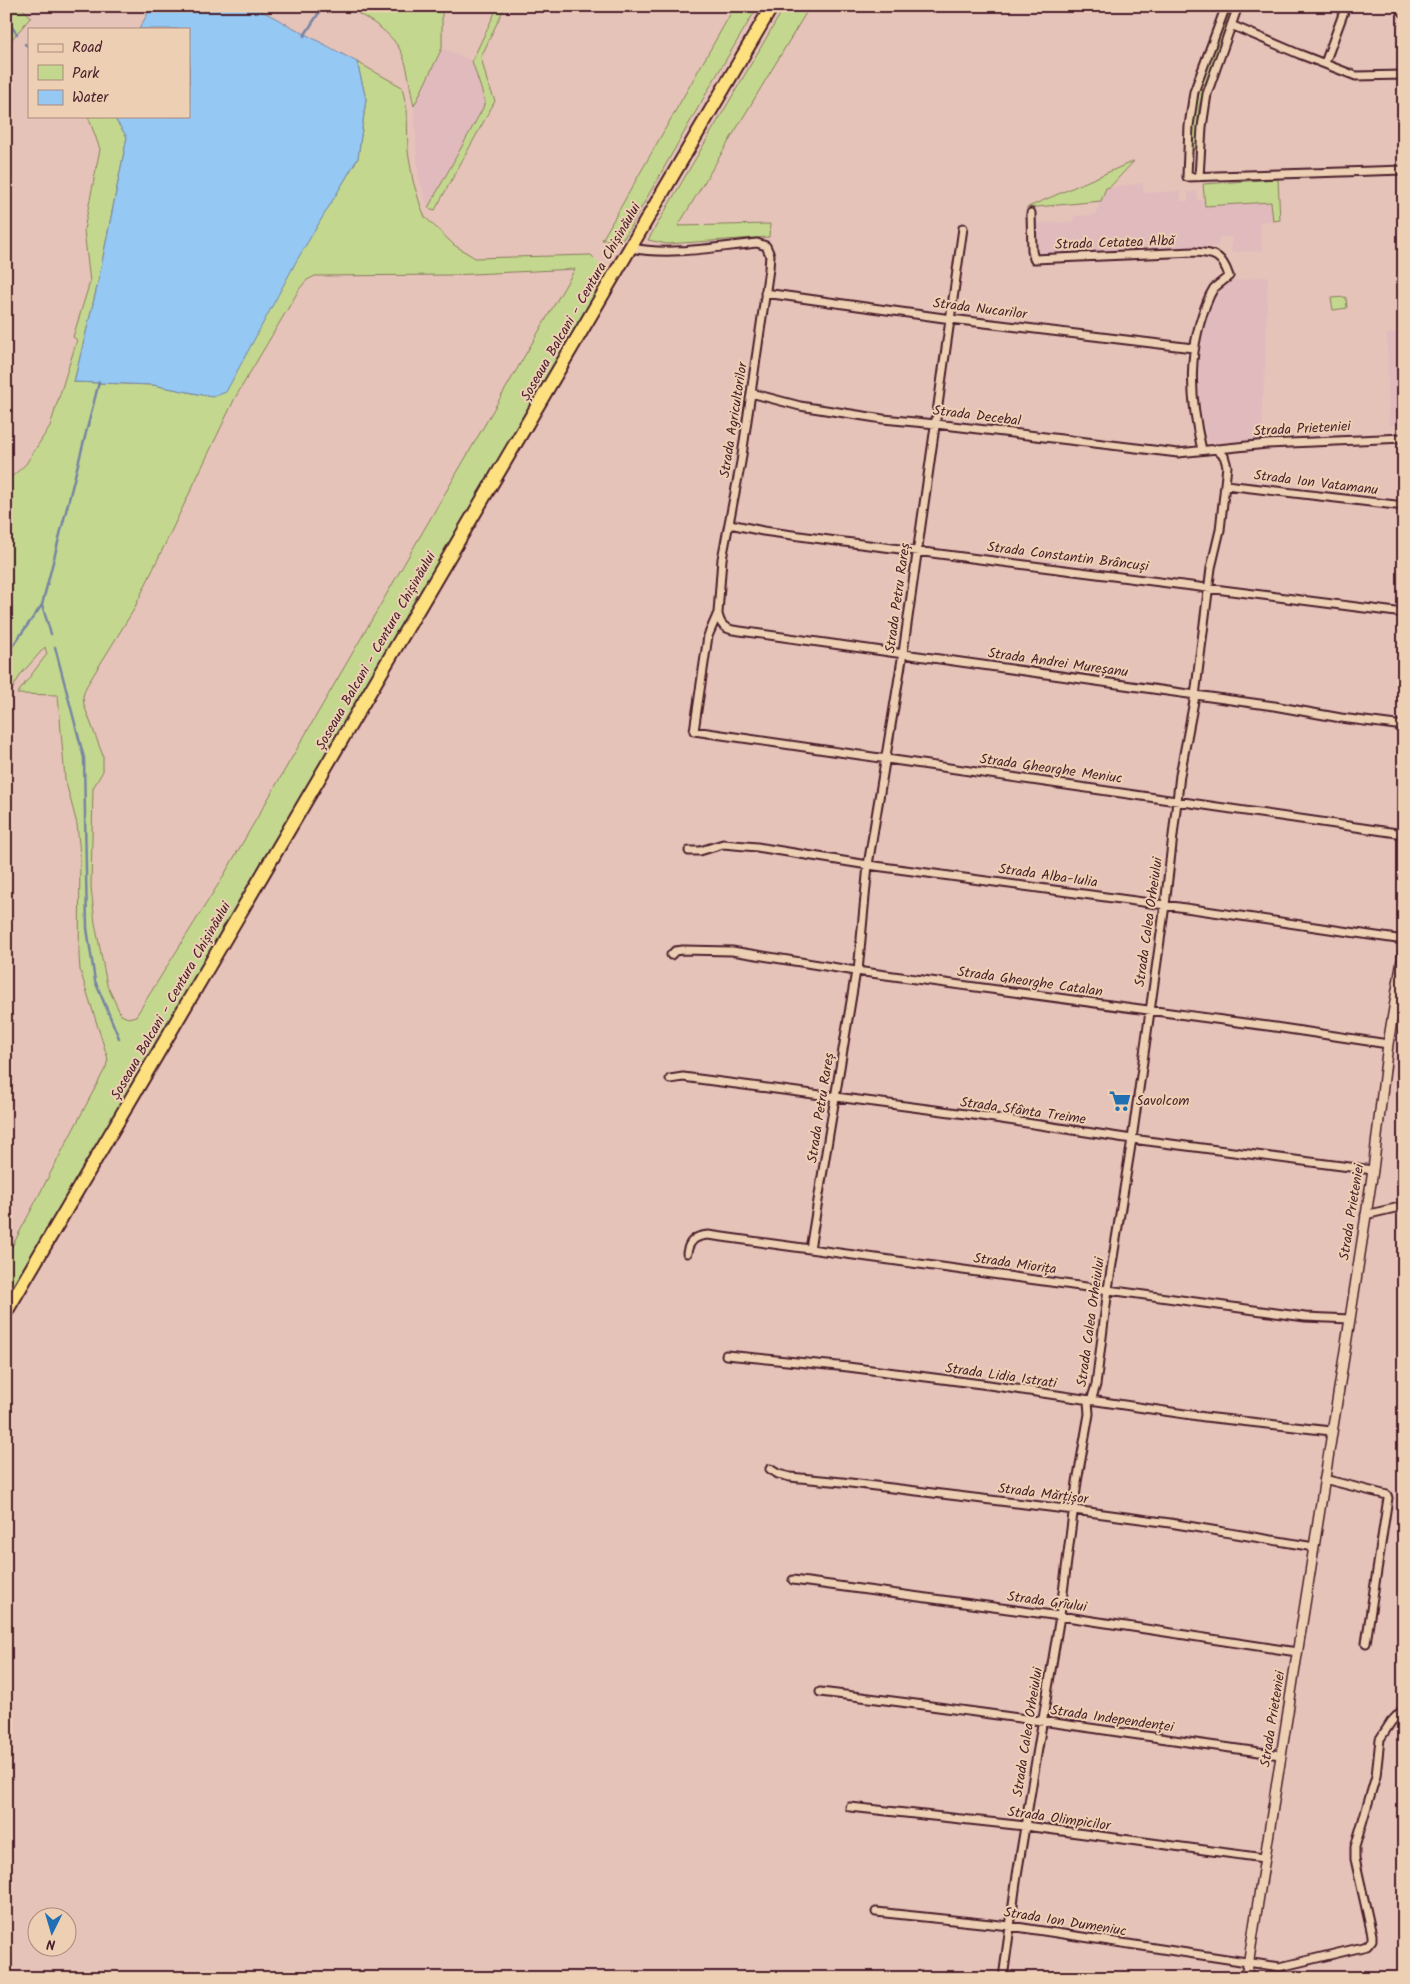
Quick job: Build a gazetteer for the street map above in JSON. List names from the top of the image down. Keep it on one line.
{"streets":{"highway":["Șoseaua Balcani - Centura Chișinăului"],"street":["Strada Cetatea Albă","Strada Nucarilor","Strada Decebal","Strada Agricultorilor","Strada Prieteniei","Strada Ion Vatamanu","Strada Constantin Brâncuși","Strada Petru Rareș","Strada Andrei Mureșanu","Strada Gheorghe Meniuc","Strada Alba-Iulia","Strada Calea Orheiului","Strada Gheorghe Catalan","Strada Sfânta Treime","Strada Miorița","Strada Lidia Istrati","Strada Mărțișor","Strada Grîului","Strada Independenței","Strada Olimpicilor","Strada Ion Dumeniuc"]},"crossings":[["Strada Cetatea Albă","Strada Nucarilor"],["Șoseaua Balcani - Centura Chișinăului","Strada Agricultorilor"],["Strada Nucarilor","Strada Agricultorilor"],["Strada Nucarilor","Strada Petru Rareș"],["Strada Decebal","Strada Agricultorilor"],["Strada Decebal","Strada Prieteniei"],["Strada Decebal","Strada Petru Rareș"],["Strada Agricultorilor","Strada Constantin Brâncuși"],["Strada Agricultorilor","Strada Andrei Mureșanu"],["Strada Agricultorilor","Strada Gheorghe Meniuc"],["Strada Prieteniei","Strada Calea Orheiului"],["Strada Prieteniei","Strada Gheorghe Catalan"],["Strada Prieteniei","Strada Sfânta Treime"],["Strada Prieteniei","Strada Miorița"],["Strada Prieteniei","Strada Lidia Istrati"],["Strada Prieteniei","Strada Mărțișor"],["Strada Prieteniei","Strada Grîului"],["Strada Prieteniei","Strada Independenței"],["Strada Prieteniei","Strada Olimpicilor"],["Strada Prieteniei","Strada Ion Dumeniuc"],["Strada Ion Vatamanu","Strada Calea Orheiului"],["Strada Constantin Brâncuși","Strada Petru Rareș"],["Strada Constantin Brâncuși","Strada Calea Orheiului"],["Strada Petru Rareș","Strada Andrei Mureșanu"],["Strada Petru Rareș","Strada Gheorghe Meniuc"],["Strada Petru Rareș","Strada Alba-Iulia"],["Strada Petru Rareș","Strada Gheorghe Catalan"],["Strada Petru Rareș","Strada Sfânta Treime"],["Strada Petru Rareș","Strada Miorița"],["Strada Andrei Mureșanu","Strada Calea Orheiului"],["Strada Gheorghe Meniuc","Strada Calea Orheiului"],["Strada Alba-Iulia","Strada Calea Orheiului"],["Strada Calea Orheiului","Strada Gheorghe Catalan"],["Strada Calea Orheiului","Strada Sfânta Treime"],["Strada Calea Orheiului","Strada Miorița"],["Strada Calea Orheiului","Strada Lidia Istrati"],["Strada Calea Orheiului","Strada Mărțișor"],["Strada Calea Orheiului","Strada Grîului"],["Strada Calea Orheiului","Strada Independenței"],["Strada Calea Orheiului","Strada Olimpicilor"],["Strada Calea Orheiului","Strada Ion Dumeniuc"]],"places":{"supermarket":["Savolcom"]},"legend":["Road","Park","Water"],"north":"bottom"}
